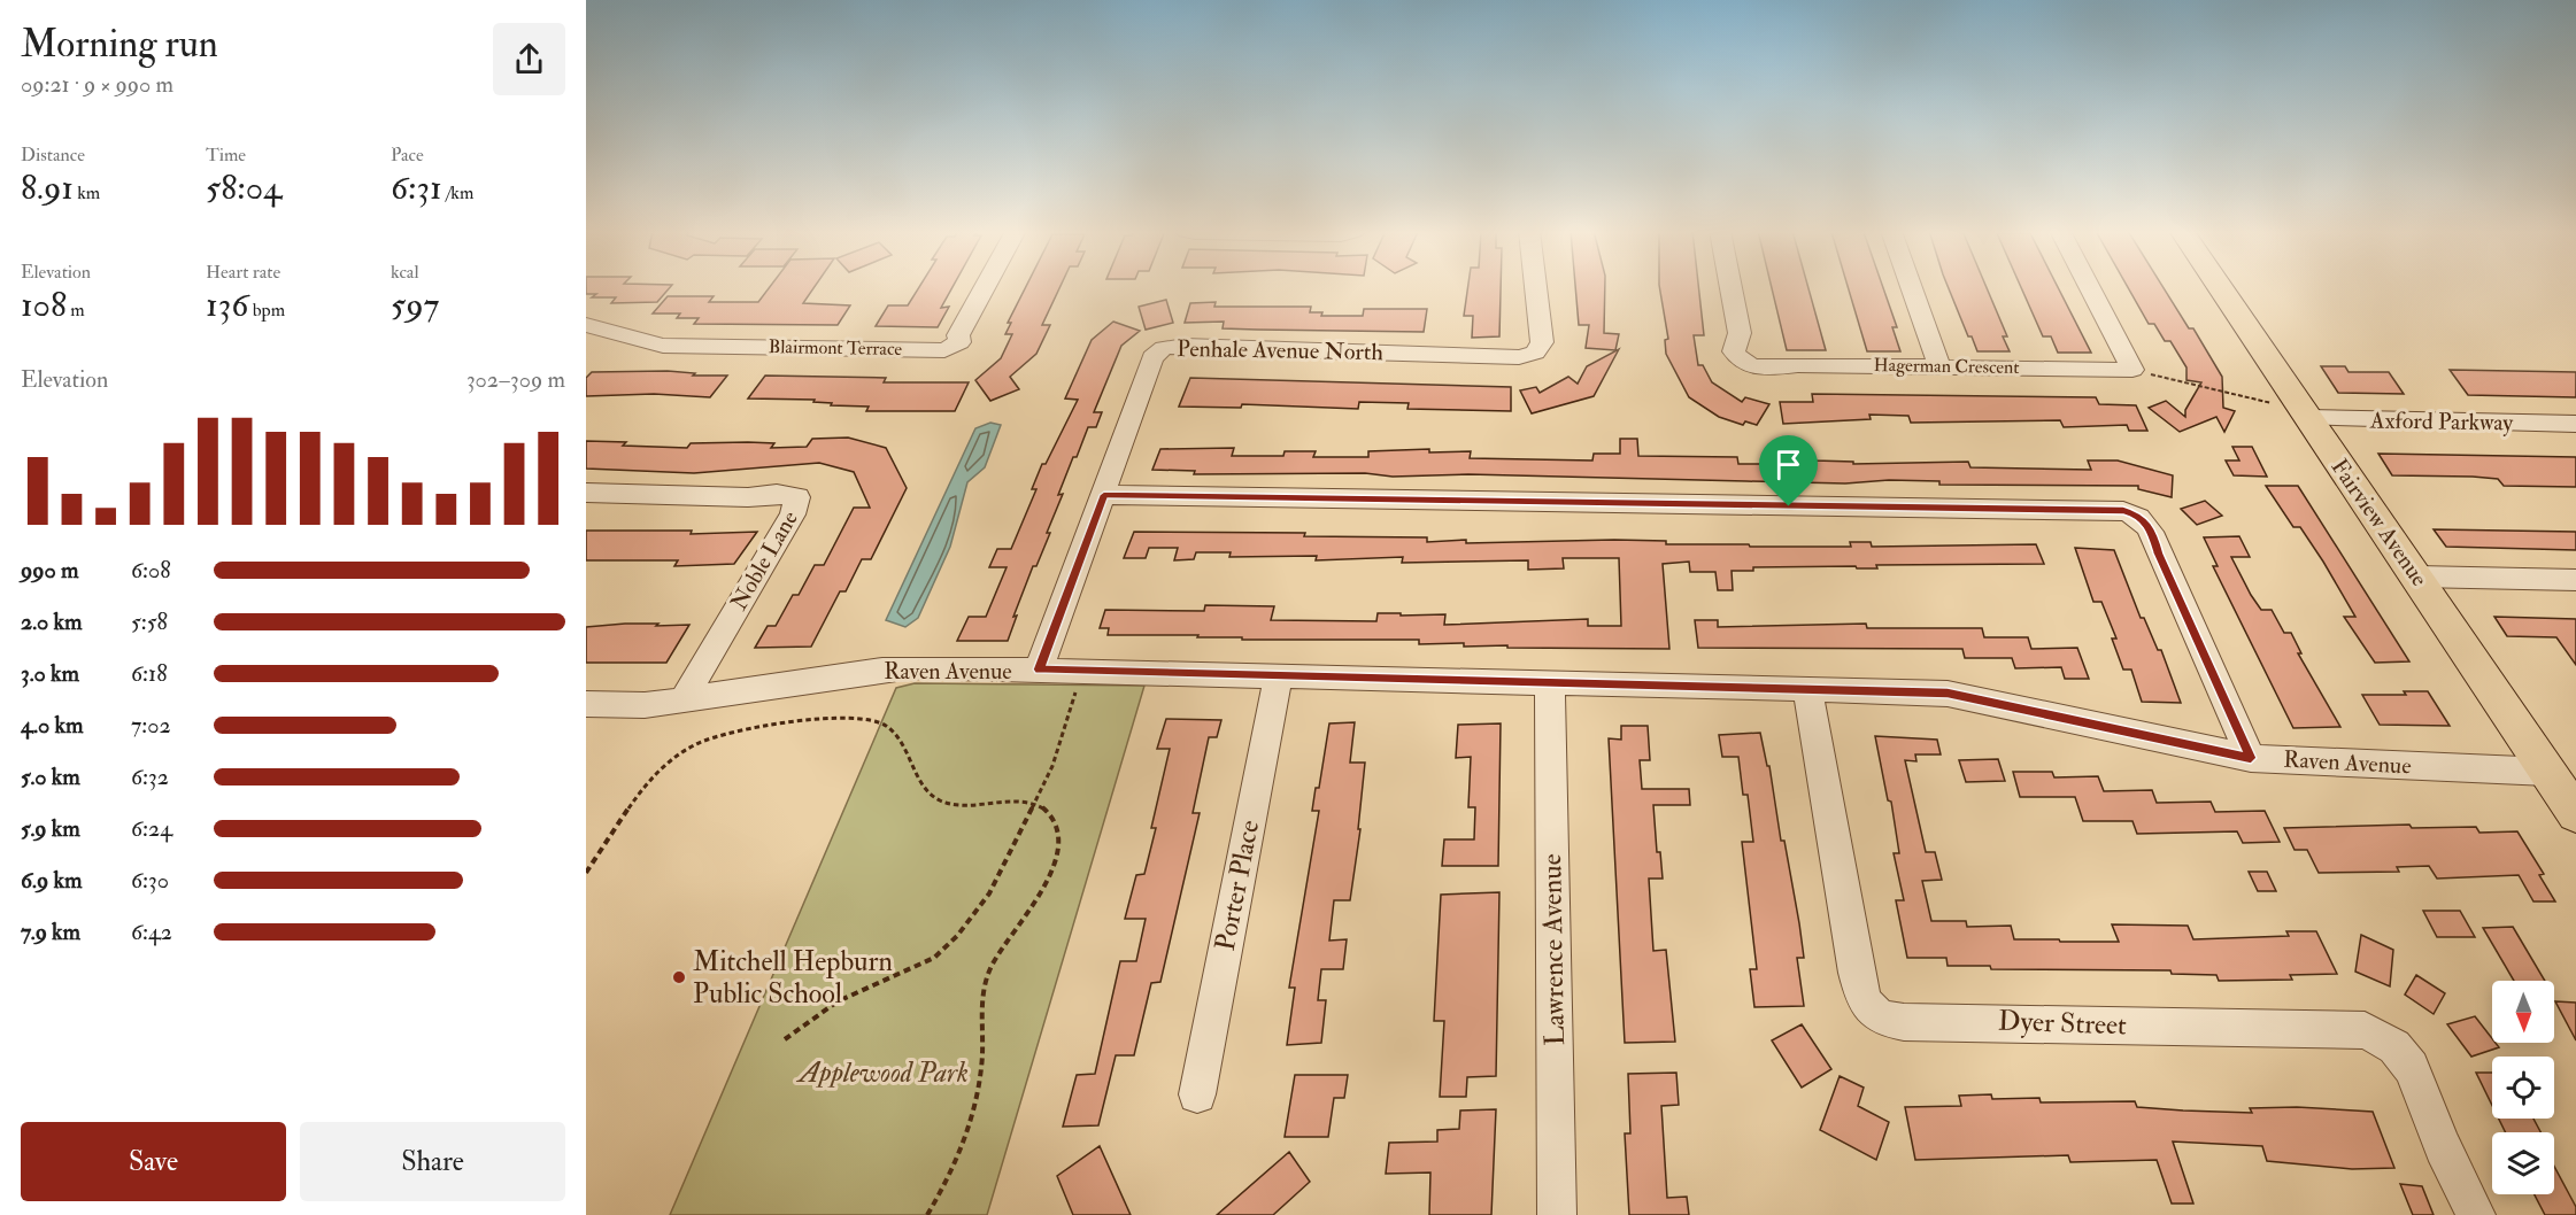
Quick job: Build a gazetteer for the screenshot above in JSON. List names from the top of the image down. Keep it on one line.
{"streets":{"main road":["Fairview Avenue"],"street":["Blairmont Terrace","Penhale Avenue North","Hagerman Crescent","Axford Parkway","Noble Lane","Raven Avenue","Porter Place","Lawrence Avenue","Dyer Street"]},"crossings":[["Penhale Avenue North","Raven Avenue"],["Axford Parkway","Fairview Avenue"],["Fairview Avenue","Raven Avenue"],["Noble Lane","Raven Avenue"],["Raven Avenue","Porter Place"],["Raven Avenue","Lawrence Avenue"],["Raven Avenue","Dyer Street"]],"parks":["Applewood Park"],"places":["Mitchell Hepburn Public School"],"north":"bottom","page":{"heading":["Morning run","09:21 · 9 × 990 m"],"stats":[["Distance","8.91 km"],["Time","58:04"],["Pace","6:31 /km"],["Elevation","108 m"],["Heart rate","136 bpm"],["kcal","597"]],"chart":["Elevation","302–309 m"],"list":[{"name":"990 m","note":"6:08"},{"name":"2.0 km","note":"5:58"},{"name":"3.0 km","note":"6:18"},{"name":"4.0 km","note":"7:02"},{"name":"5.0 km","note":"6:32"},{"name":"5.9 km","note":"6:24"},{"name":"6.9 km","note":"6:30"},{"name":"7.9 km","note":"6:42"}],"buttons":["Save","Share"]}}
